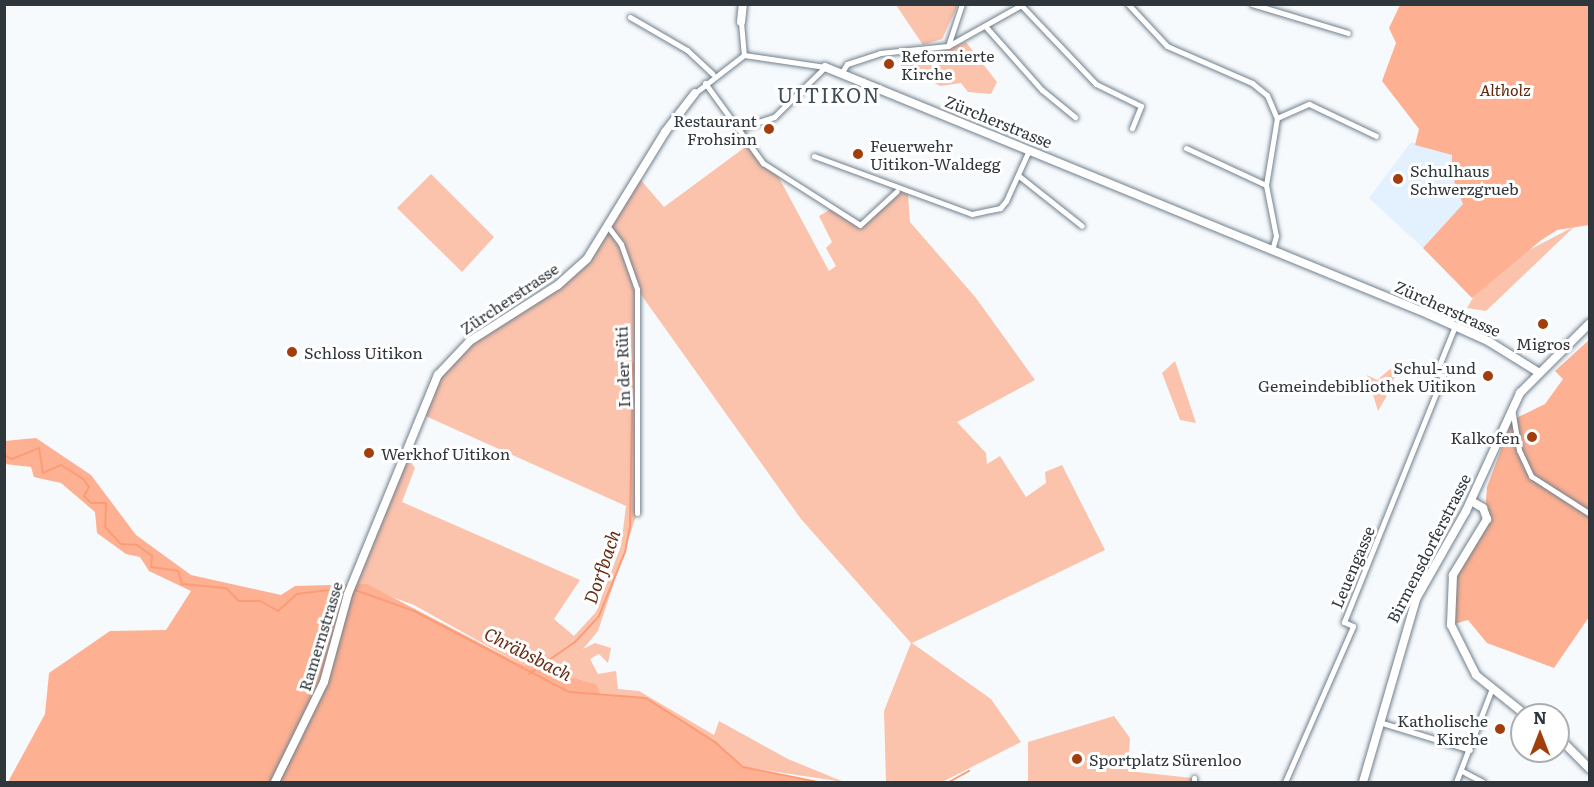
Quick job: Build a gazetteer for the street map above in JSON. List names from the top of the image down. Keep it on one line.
{"streets":{"street":["Zürcherstrasse","In der Rüti","Birmensdorferstrasse","Leuengasse","Ramernstrasse"]},"crossings":[["Zürcherstrasse","In der Rüti"],["Zürcherstrasse","Birmensdorferstrasse"],["Zürcherstrasse","Leuengasse"],["Zürcherstrasse","Ramernstrasse"]],"districts":["UITIKON"],"water":["Dorfbach","Chräbsbach"],"parks":["Altholz"],"places":["Reformierte Kirche","Restaurant Frohsinn","Feuerwehr Uitikon-Waldegg","Schulhaus Schwerzgrueb","Migros","Schloss Uitikon","Schul- und Gemeindebibliothek Uitikon","Kalkofen","Werkhof Uitikon","Katholische Kirche","Sportplatz Sürenloo"],"north":"top"}
